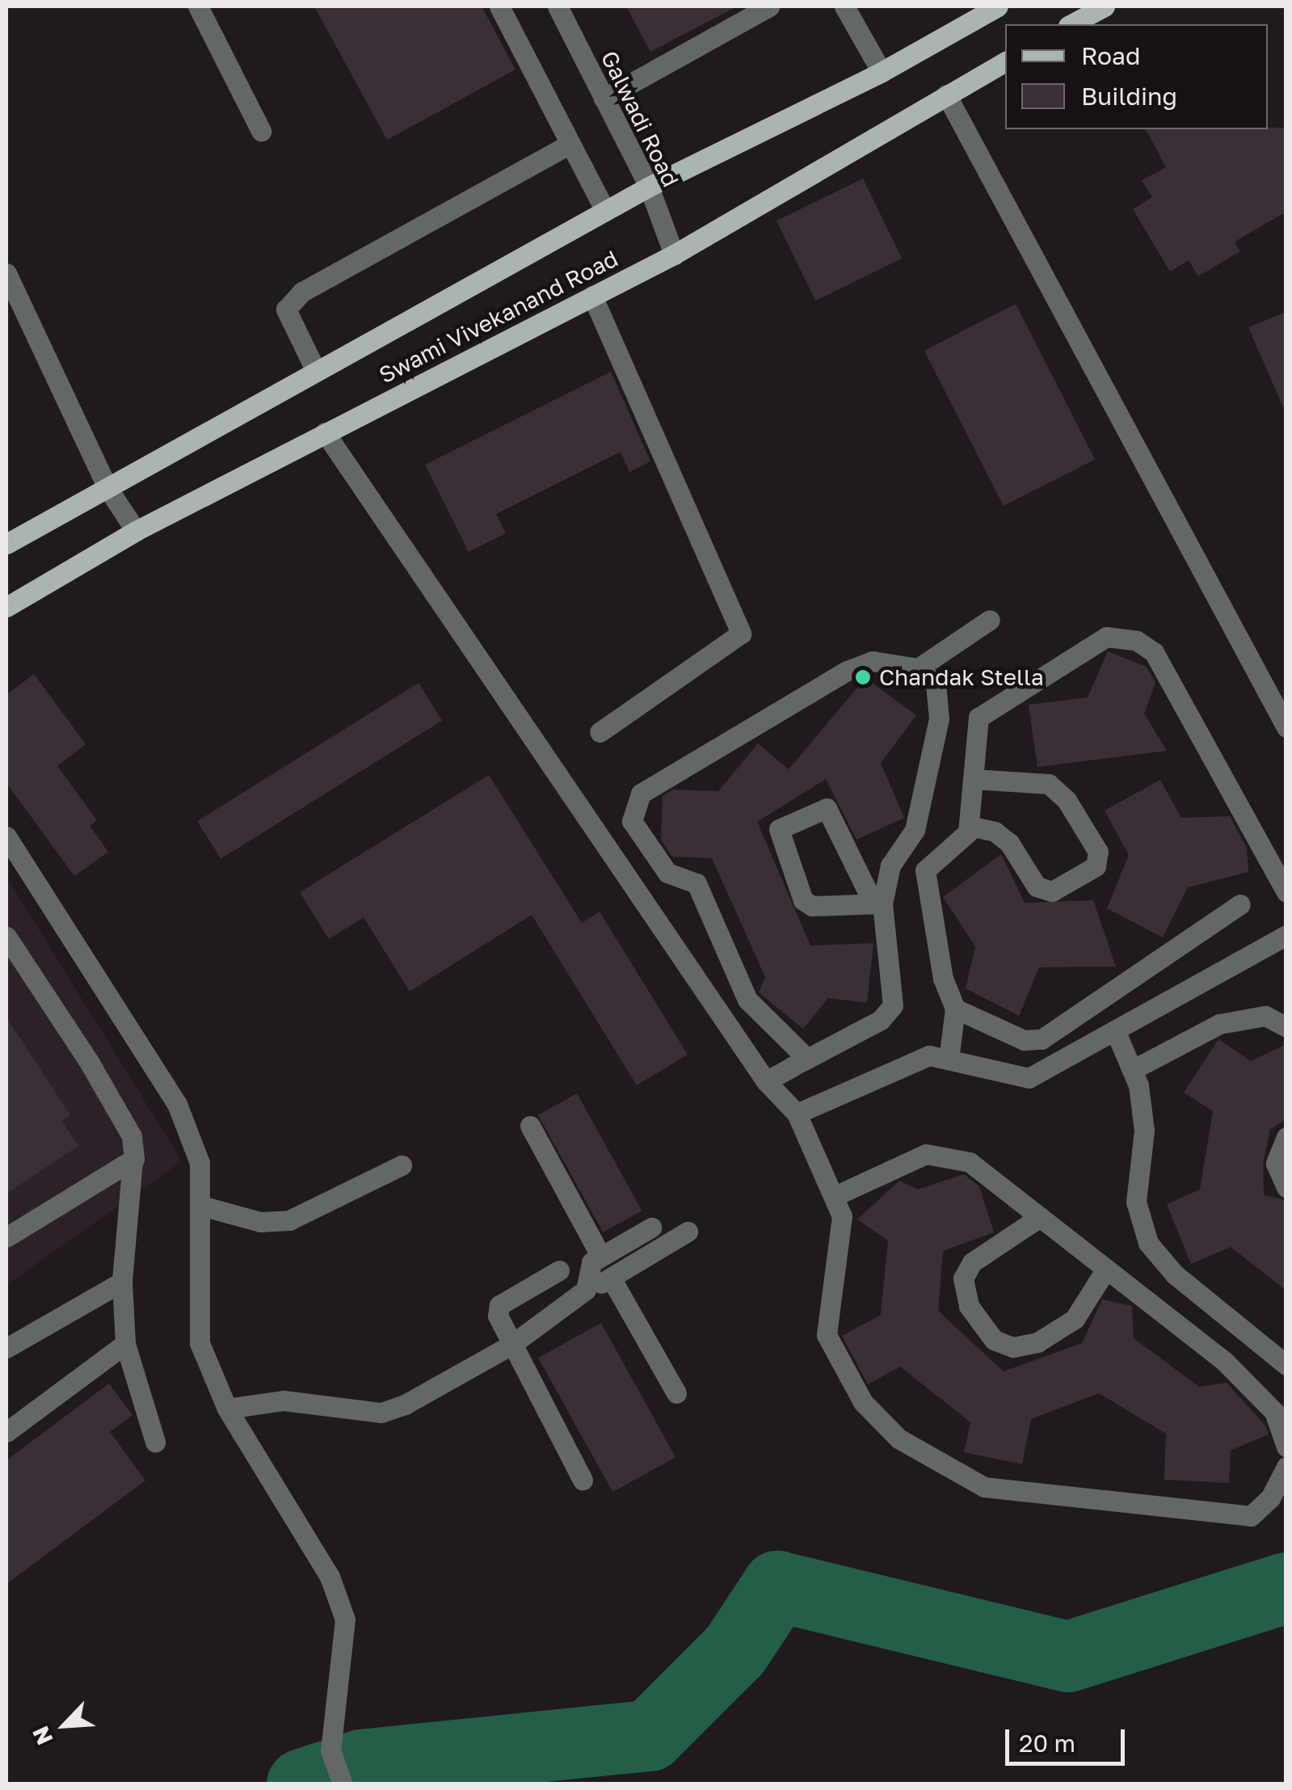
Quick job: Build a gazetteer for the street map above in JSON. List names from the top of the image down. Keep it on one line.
{"streets":{"main road":["Swami Vivekanand Road"],"street":["Galwadi Road"]},"crossings":[["Galwadi Road","Swami Vivekanand Road"]],"places":["Chandak Stella"],"legend":["Road","Building"],"scale_bar":"20 m","north":"bottom left"}
